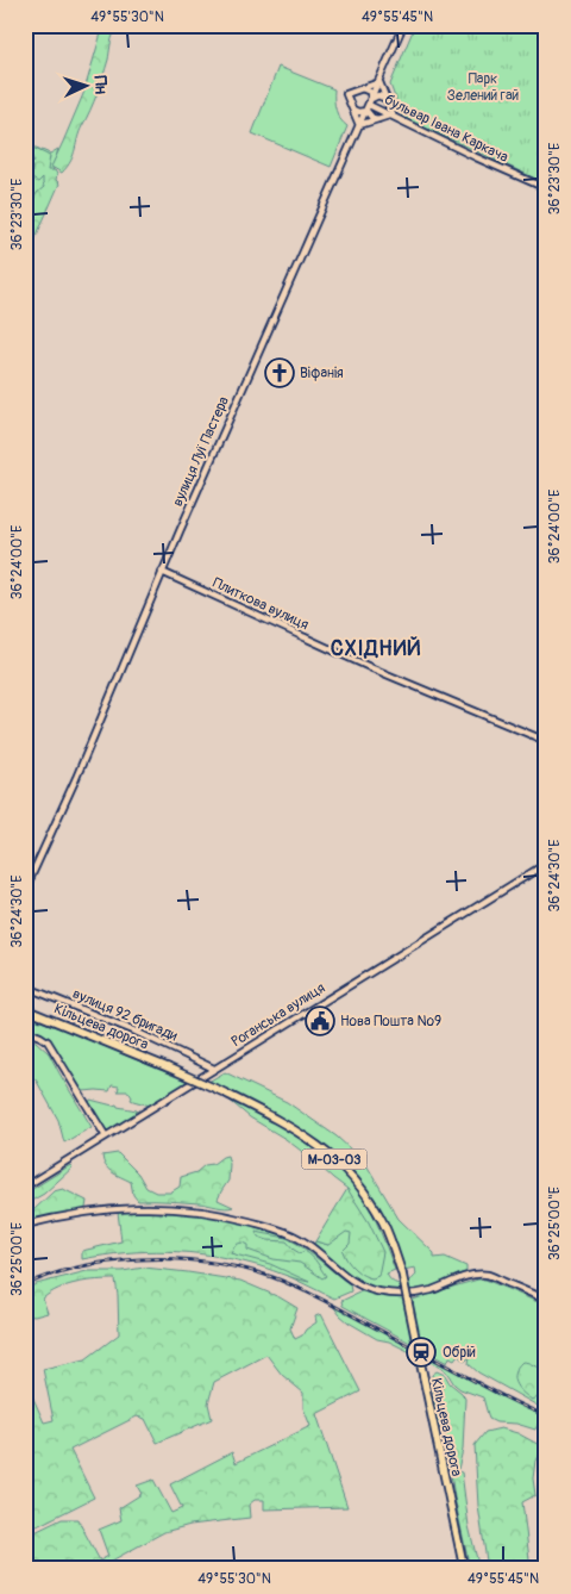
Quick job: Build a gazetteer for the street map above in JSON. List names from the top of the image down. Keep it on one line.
{"streets":{"highway":["Кільцева дорога","М-03-03"],"street":["бульвар Івана Каркача","вулиця Луї Пастера","Плиткова вулиця","вулиця 92 бригади","Роганська вулиця"]},"crossings":[["бульвар Івана Каркача","вулиця Луї Пастера"],["вулиця Луї Пастера","Плиткова вулиця"],["вулиця 92 бригади","Роганська вулиця"]],"districts":["СХІДНИЙ"],"parks":["Парк Зелений гай"],"places":{"church":["Віфанія"],"public building":["Нова Пошта №9"],"station":["Обрій"]},"north":"right","coordinates":["49°55'30\"N","49°55'45\"N","36°23'30\"E","36°24'00\"E","36°24'30\"E","36°25'00\"E"]}
